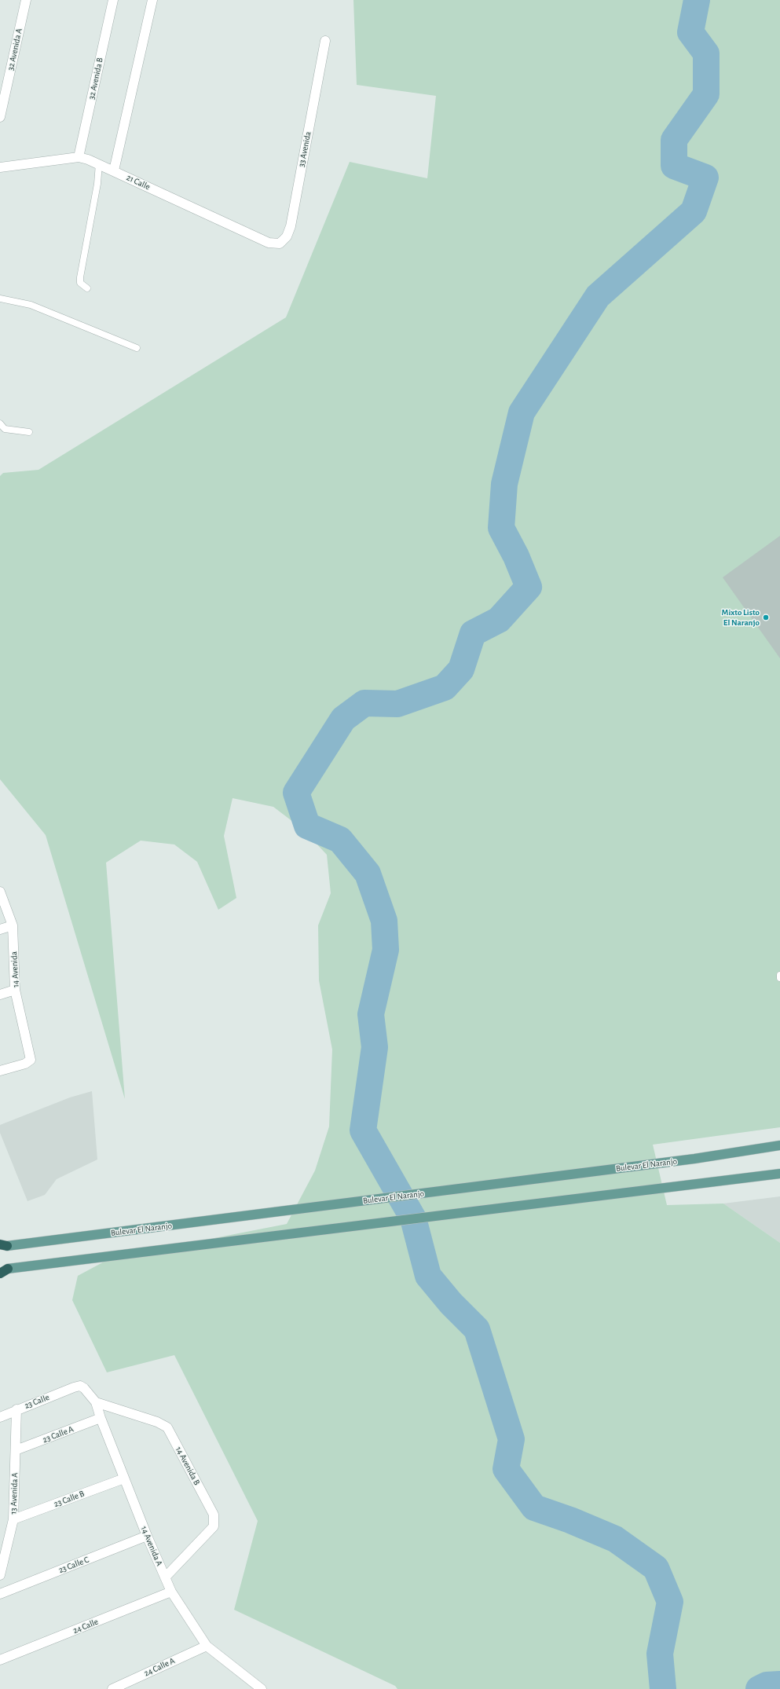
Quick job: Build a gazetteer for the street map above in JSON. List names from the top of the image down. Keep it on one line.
{"streets":{"main road":["Bulevar El Naranjo"],"street":["32 Avenida A","32 Avenida B","33 Avenida","21 Calle","14 Avenida","23 Calle","23 Calle A","14 Avenida B","13 Avenida A","23 Calle B","14 Avenida A","23 Calle C","24 Calle","24 Calle A"]},"crossings":[["32 Avenida B","21 Calle"],["33 Avenida","21 Calle"],["23 Calle","13 Avenida A"],["23 Calle","14 Avenida A"],["23 Calle A","13 Avenida A"],["23 Calle A","14 Avenida A"],["14 Avenida B","14 Avenida A"],["13 Avenida A","23 Calle B"],["23 Calle B","14 Avenida A"],["14 Avenida A","23 Calle C"],["14 Avenida A","24 Calle"],["14 Avenida A","24 Calle A"]],"places":["Mixto Listo El Naranjo"]}
